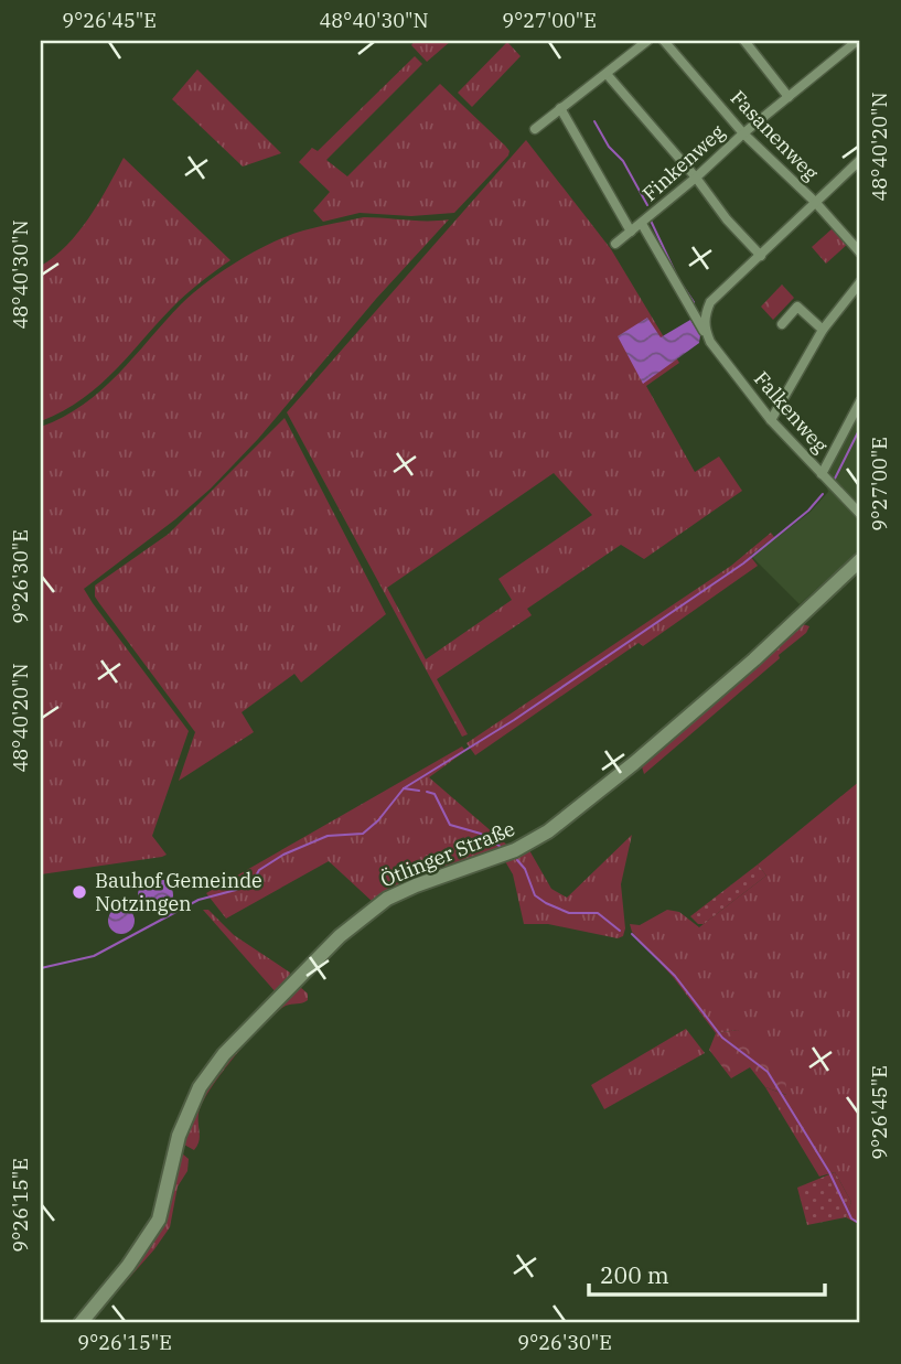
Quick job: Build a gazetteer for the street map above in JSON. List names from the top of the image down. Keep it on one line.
{"streets":{"street":["Fasanenweg","Finkenweg","Falkenweg","Ötlinger Straße"]},"crossings":[["Fasanenweg","Finkenweg"]],"places":["Bauhof Gemeinde Notzingen"],"scale_bar":"200 m","coordinates":["9°26'45\"E","48°40'30\"N","9°27'00\"E","48°40'20\"N","9°26'30\"E","9°26'15\"E"]}
